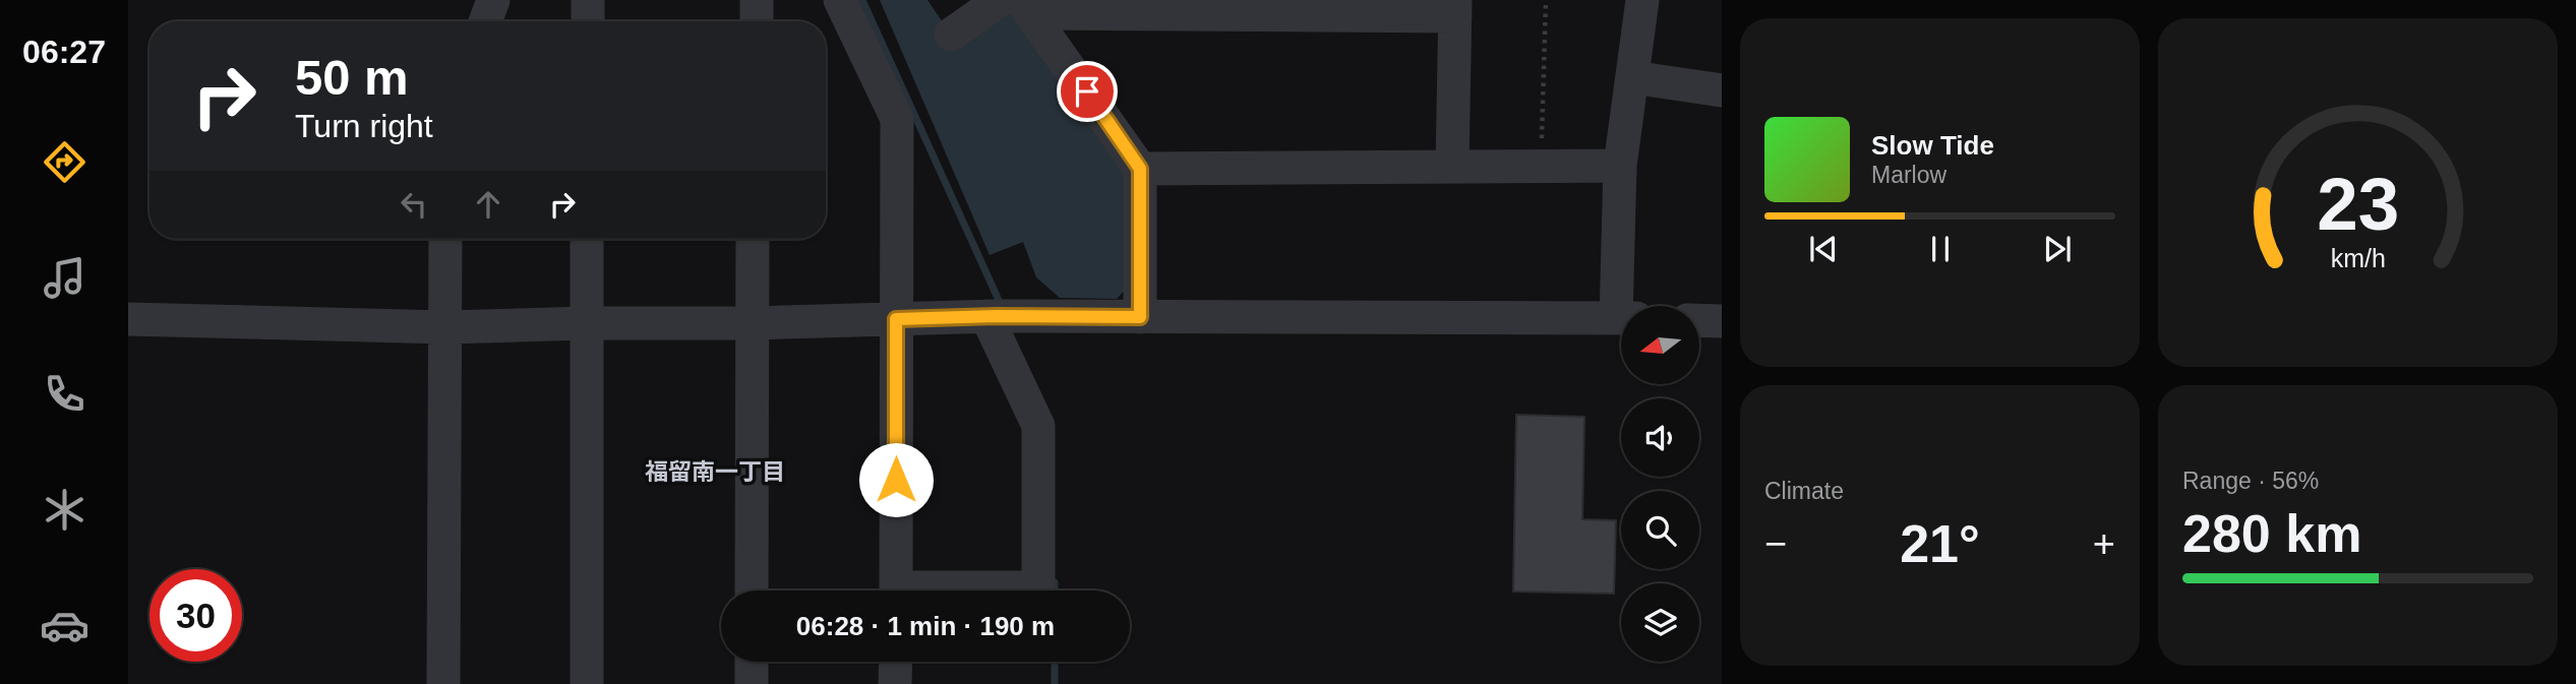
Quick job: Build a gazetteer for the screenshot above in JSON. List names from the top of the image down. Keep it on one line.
{"districts":["福留南一丁目"],"north":"left","page":{"tabs":"06:27","turn":["50 m","Turn right"],"song":["Slow Tide","Marlow"],"tile":["Climate",["Range · 56%","280 km"]],"heat":["−","21°","+"],"limit":"30","trip":"06:28 · 1 min · 190 m","gauge":["23","km/h"]}}
